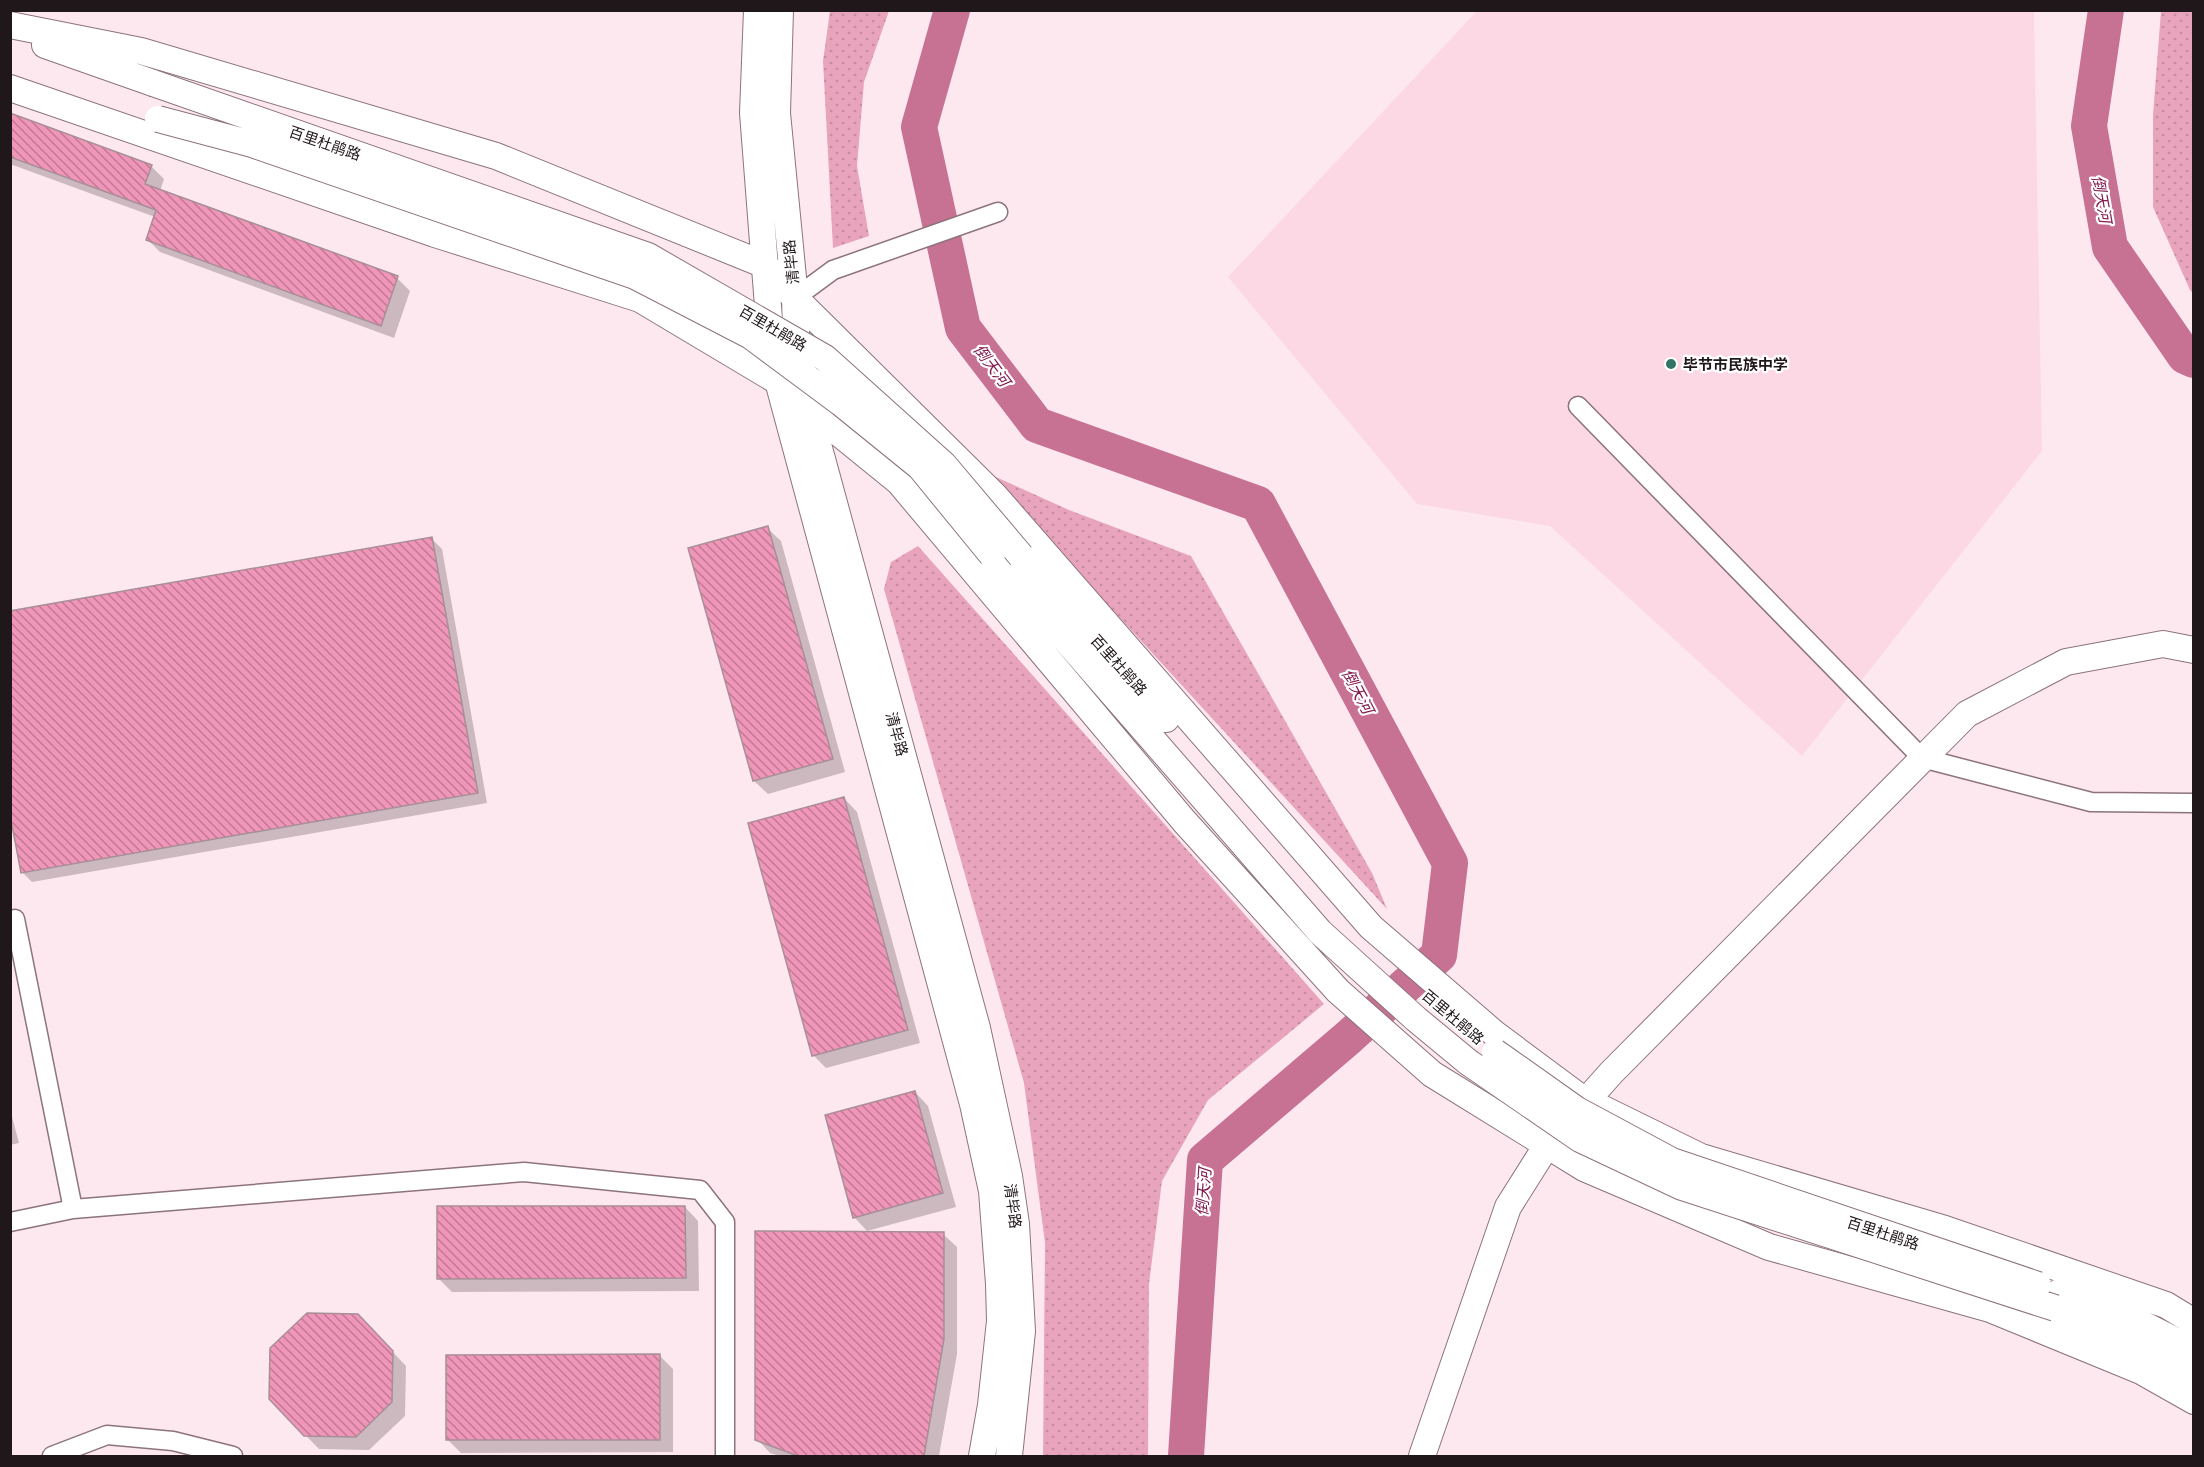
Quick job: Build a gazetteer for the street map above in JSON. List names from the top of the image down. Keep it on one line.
{"streets":{"main road":["百里杜鹃路","清毕路"]},"water":["倒天河"],"places":["毕节市民族中学"]}
